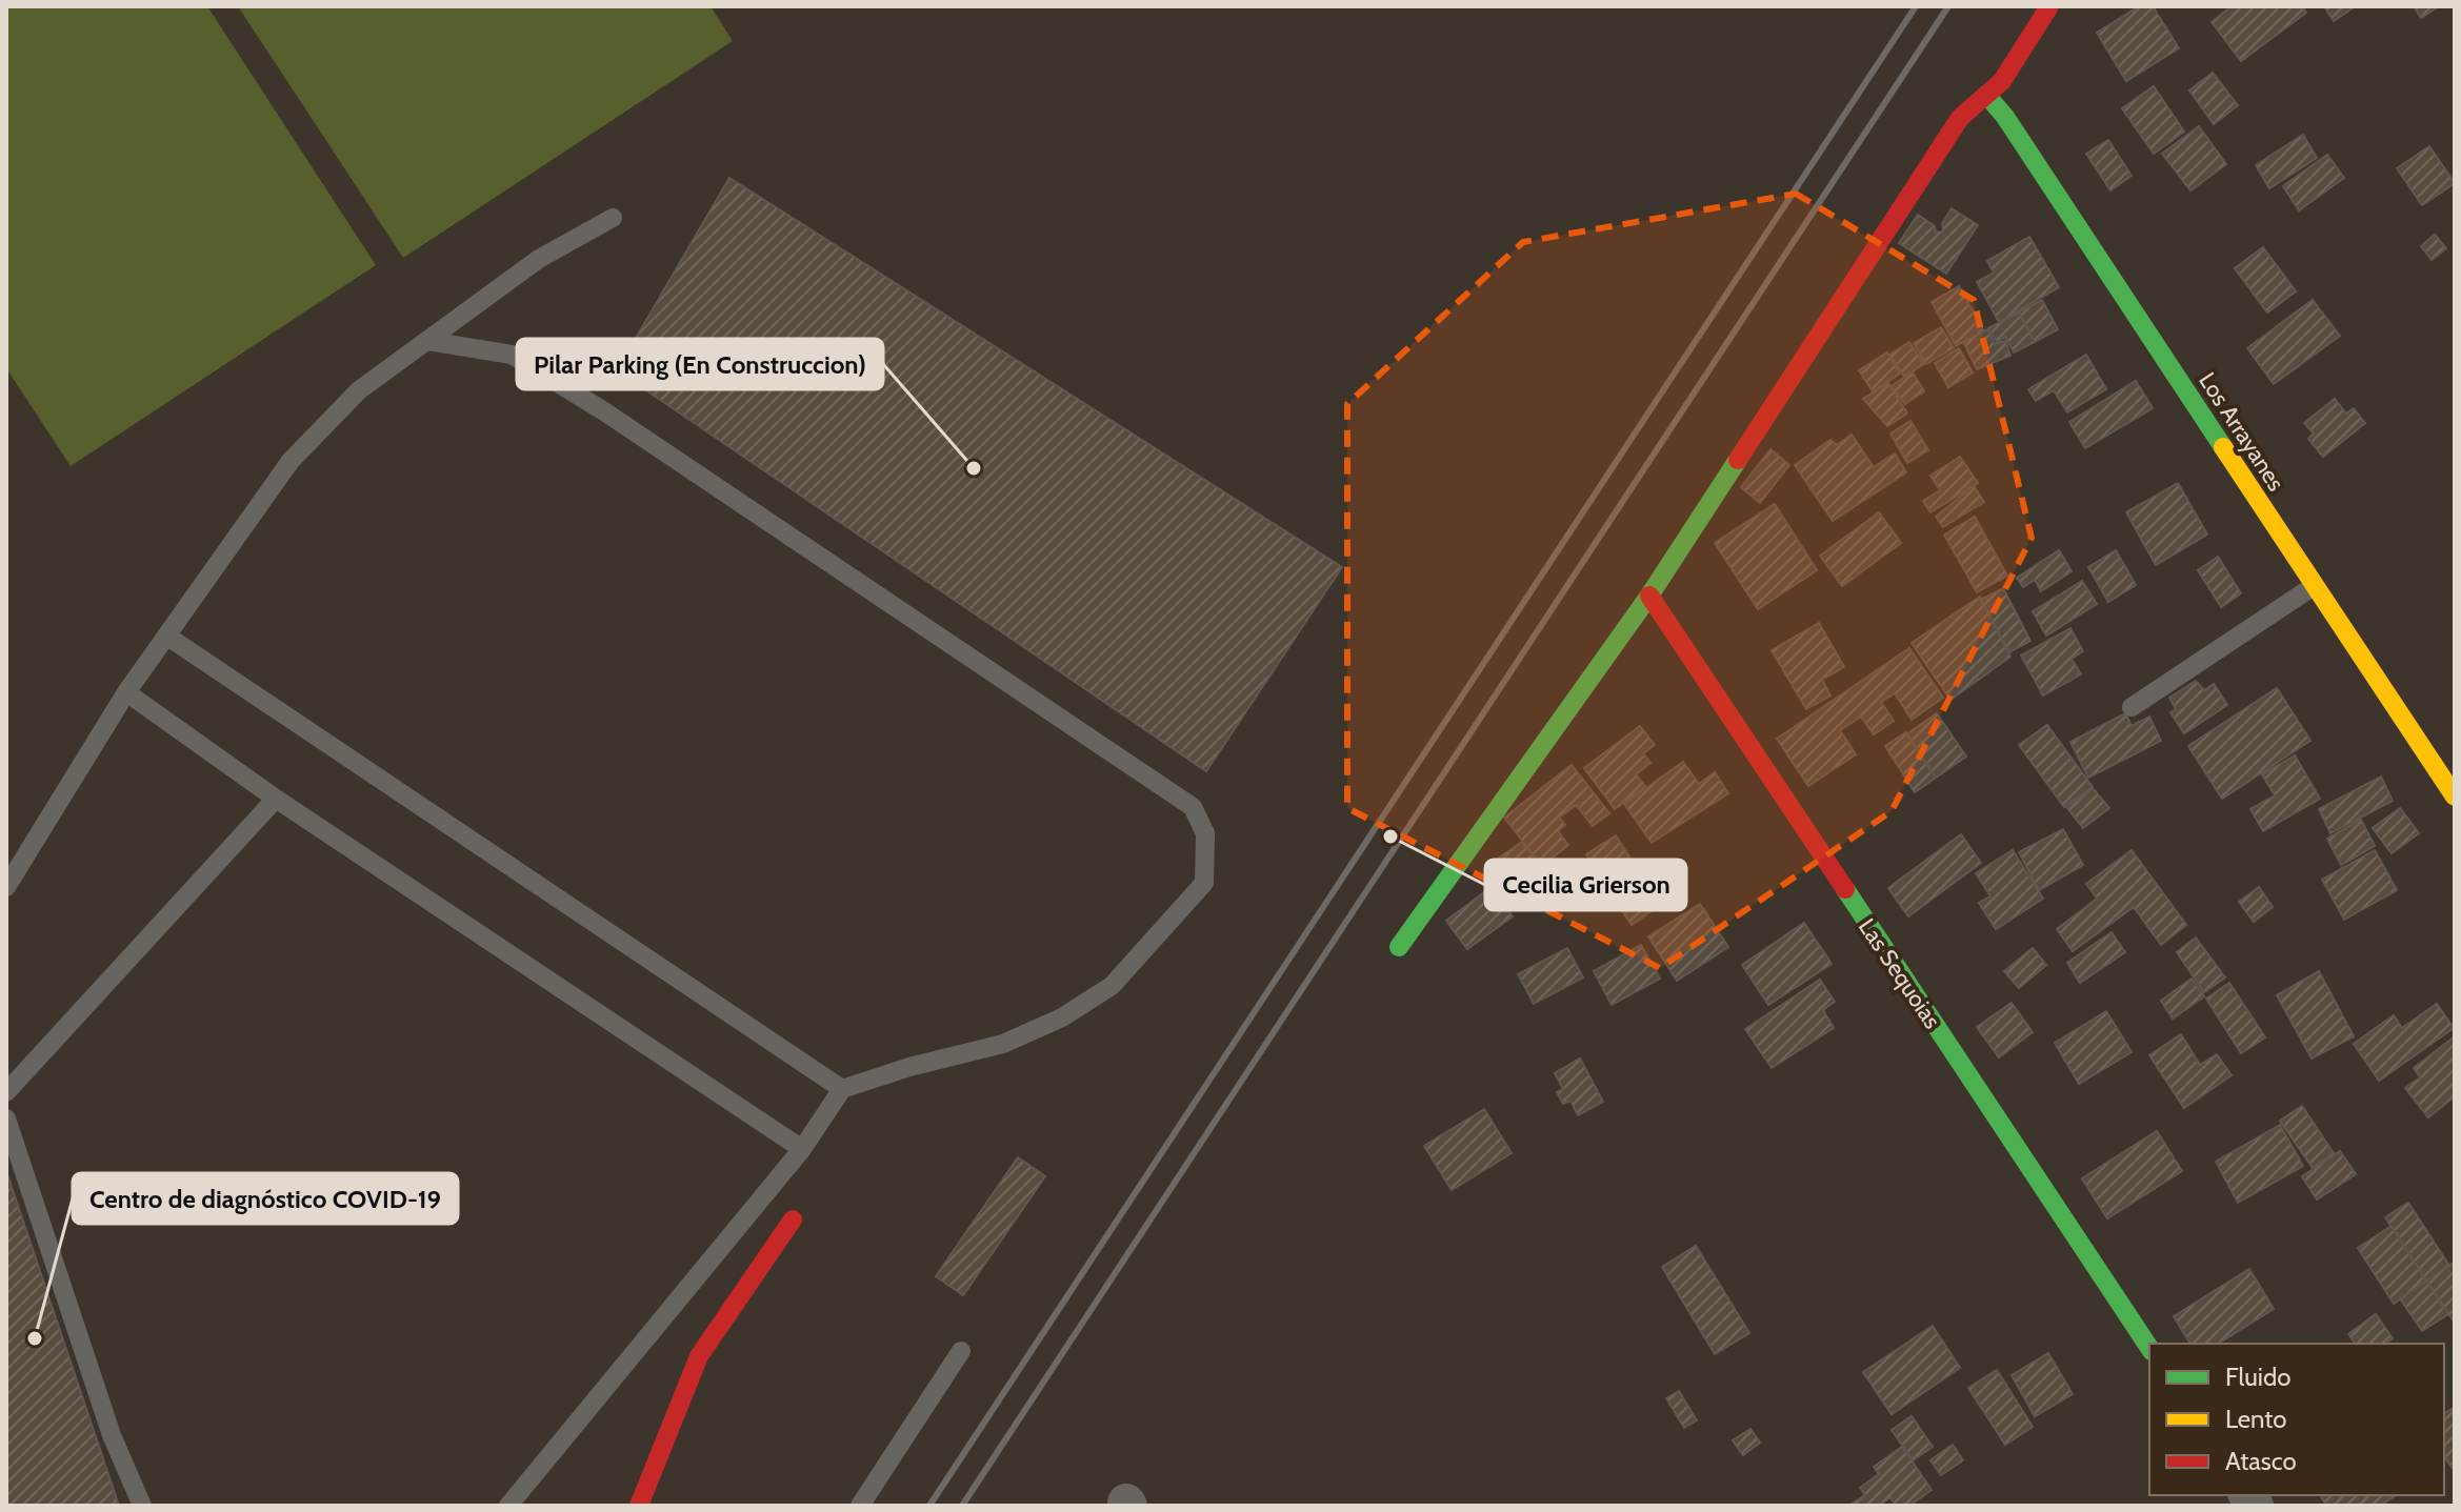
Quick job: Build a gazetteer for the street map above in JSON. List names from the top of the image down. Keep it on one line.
{"streets":{"street":["Los Arrayanes","Las Sequoias"]},"places":["Pilar Parking (En Construccion)","Cecilia Grierson","Centro de diagnóstico COVID-19"],"legend":["Fluido","Lento","Atasco"]}
